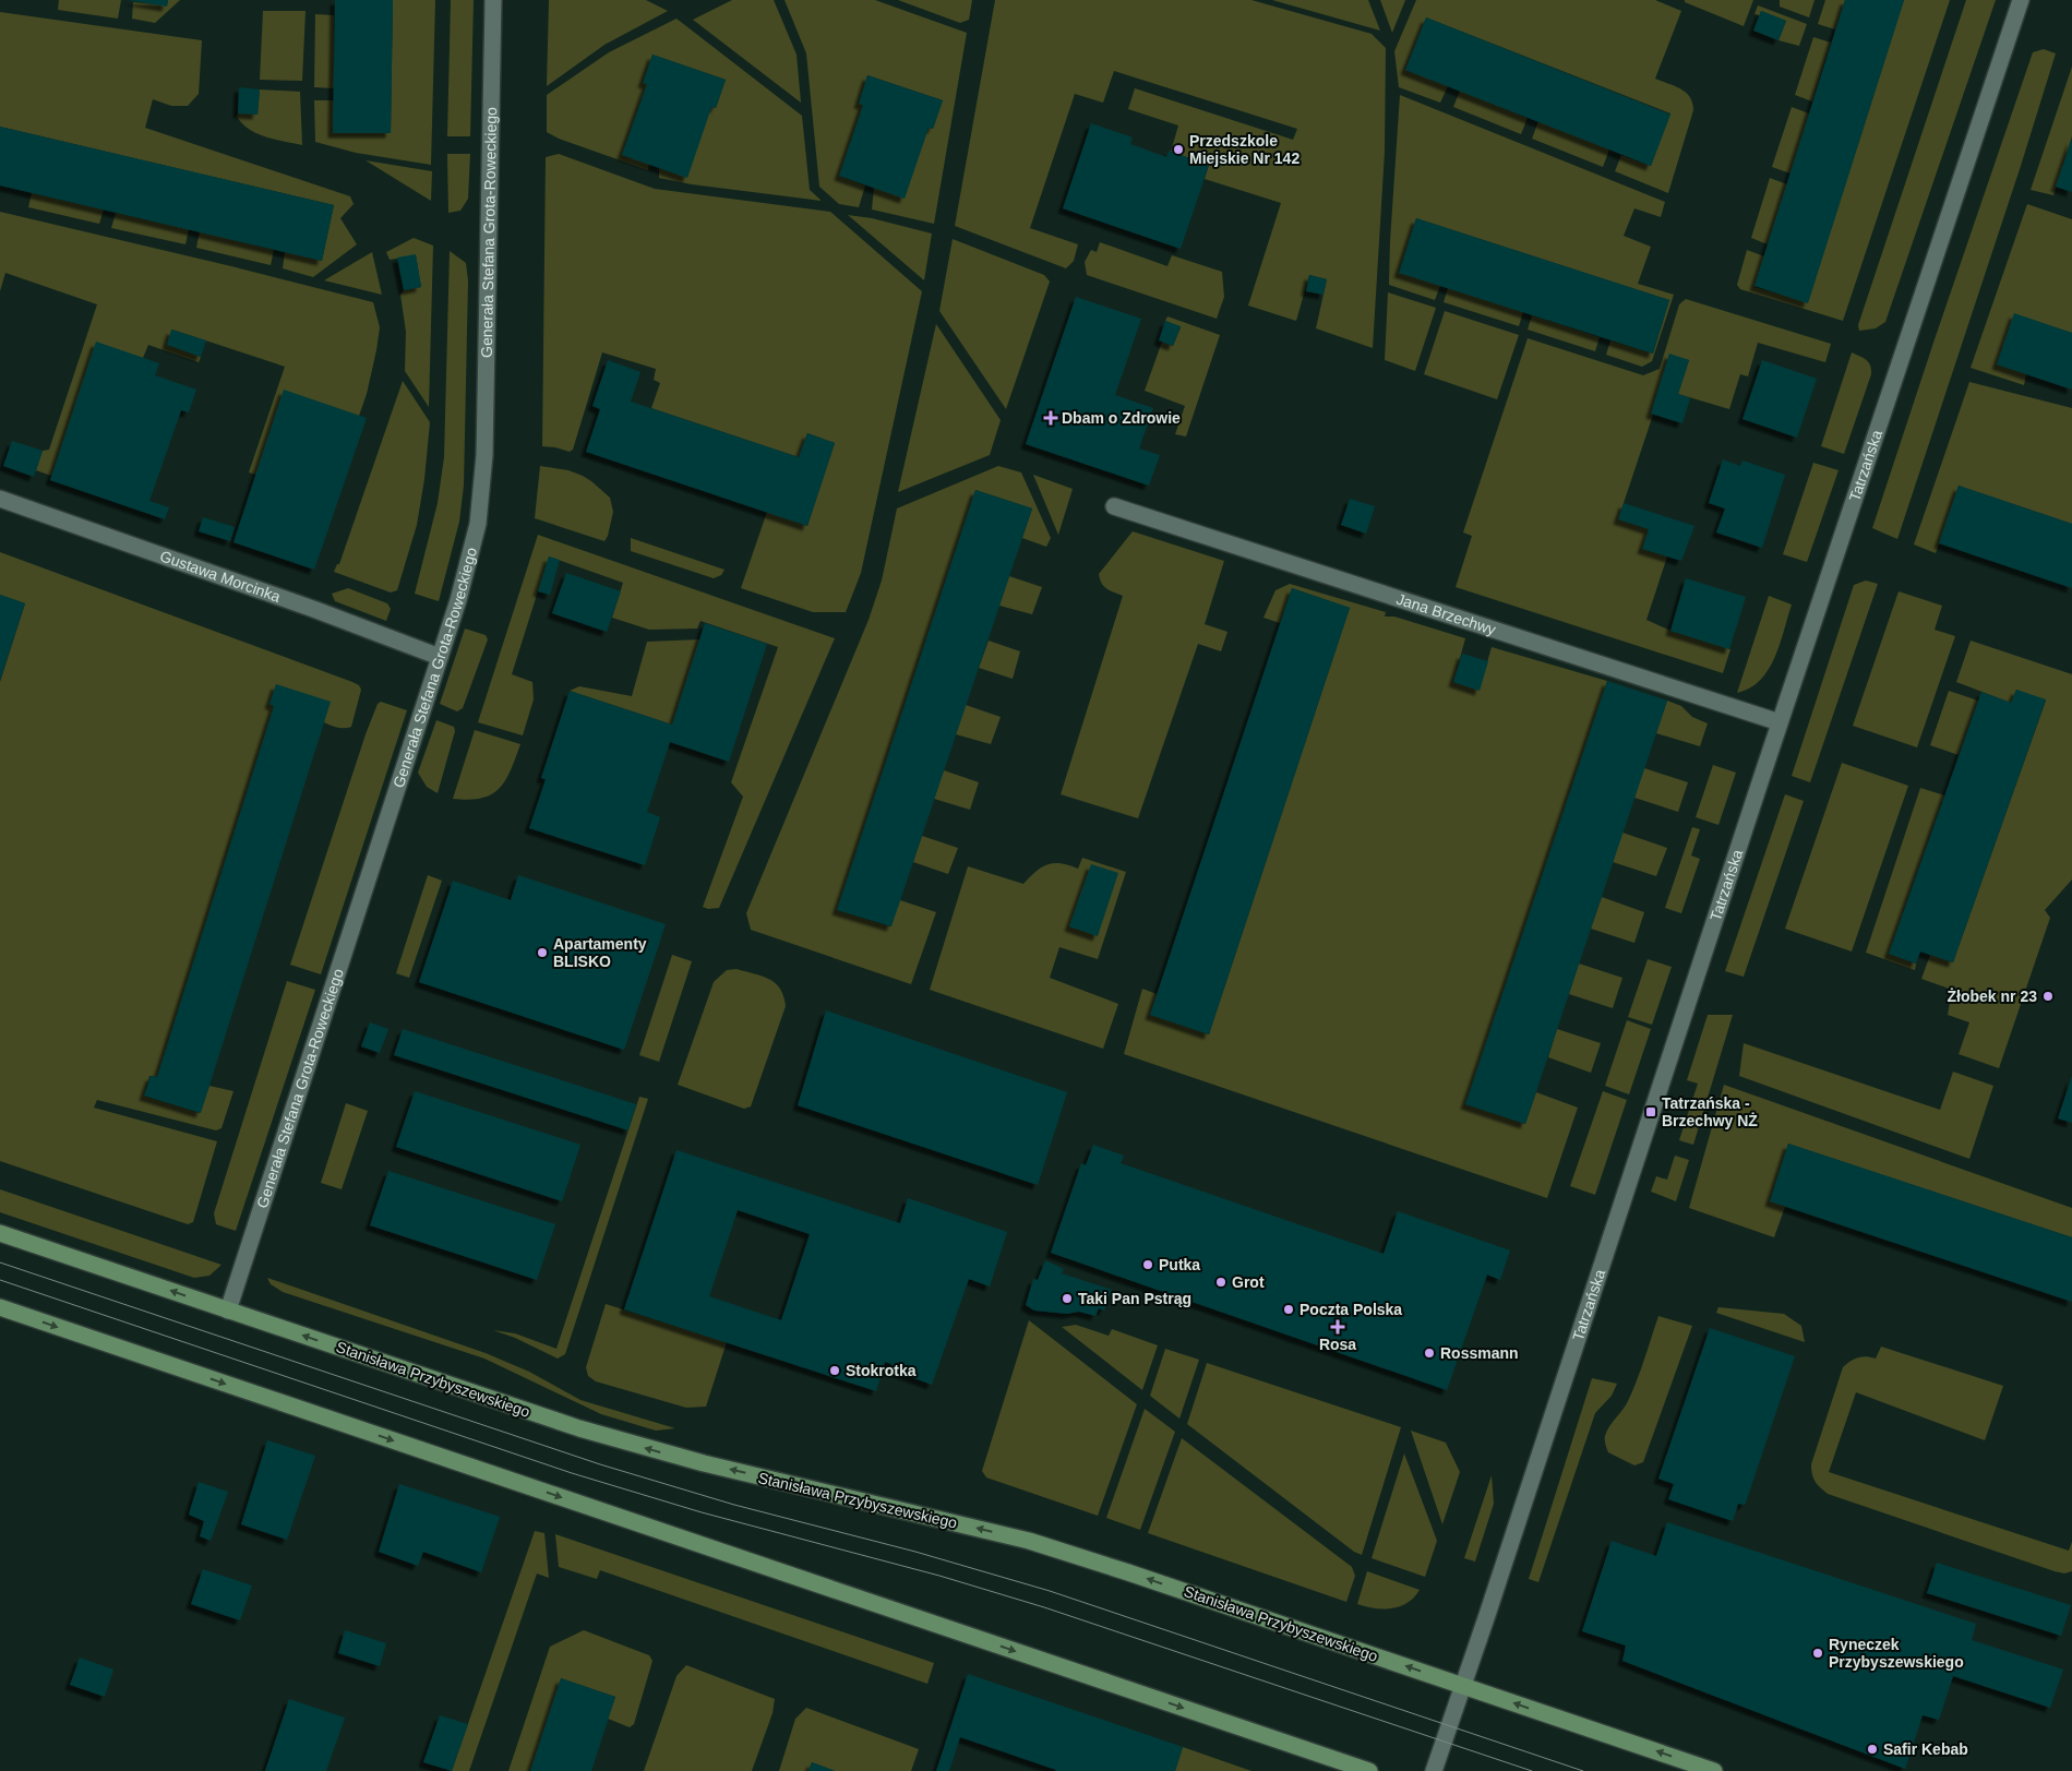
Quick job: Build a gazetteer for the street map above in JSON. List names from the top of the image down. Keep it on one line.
{"streets":{"main road":["Stanisława Przybyszewskiego"],"street":["Generała Stefana Grota-Roweckiego","Tatrzańska","Gustawa Morcinka","Jana Brzechwy"]},"crossings":[["Generała Stefana Grota-Roweckiego","Gustawa Morcinka"],["Generała Stefana Grota-Roweckiego","Stanisława Przybyszewskiego"],["Tatrzańska","Jana Brzechwy"],["Tatrzańska","Stanisława Przybyszewskiego"]],"places":{"other":["Przedszkole Miejskie Nr 142","Apartamenty BLISKO","Żłobek nr 23","Putka","Grot","Taki Pan Pstrąg","Poczta Polska","Rossmann","Stokrotka","Ryneczek Przybyszewskiego","Safir Kebab"],"health":["Dbam o Zdrowie","Rosa"],"transit":["Tatrzańska - Brzechwy NŻ"]}}
